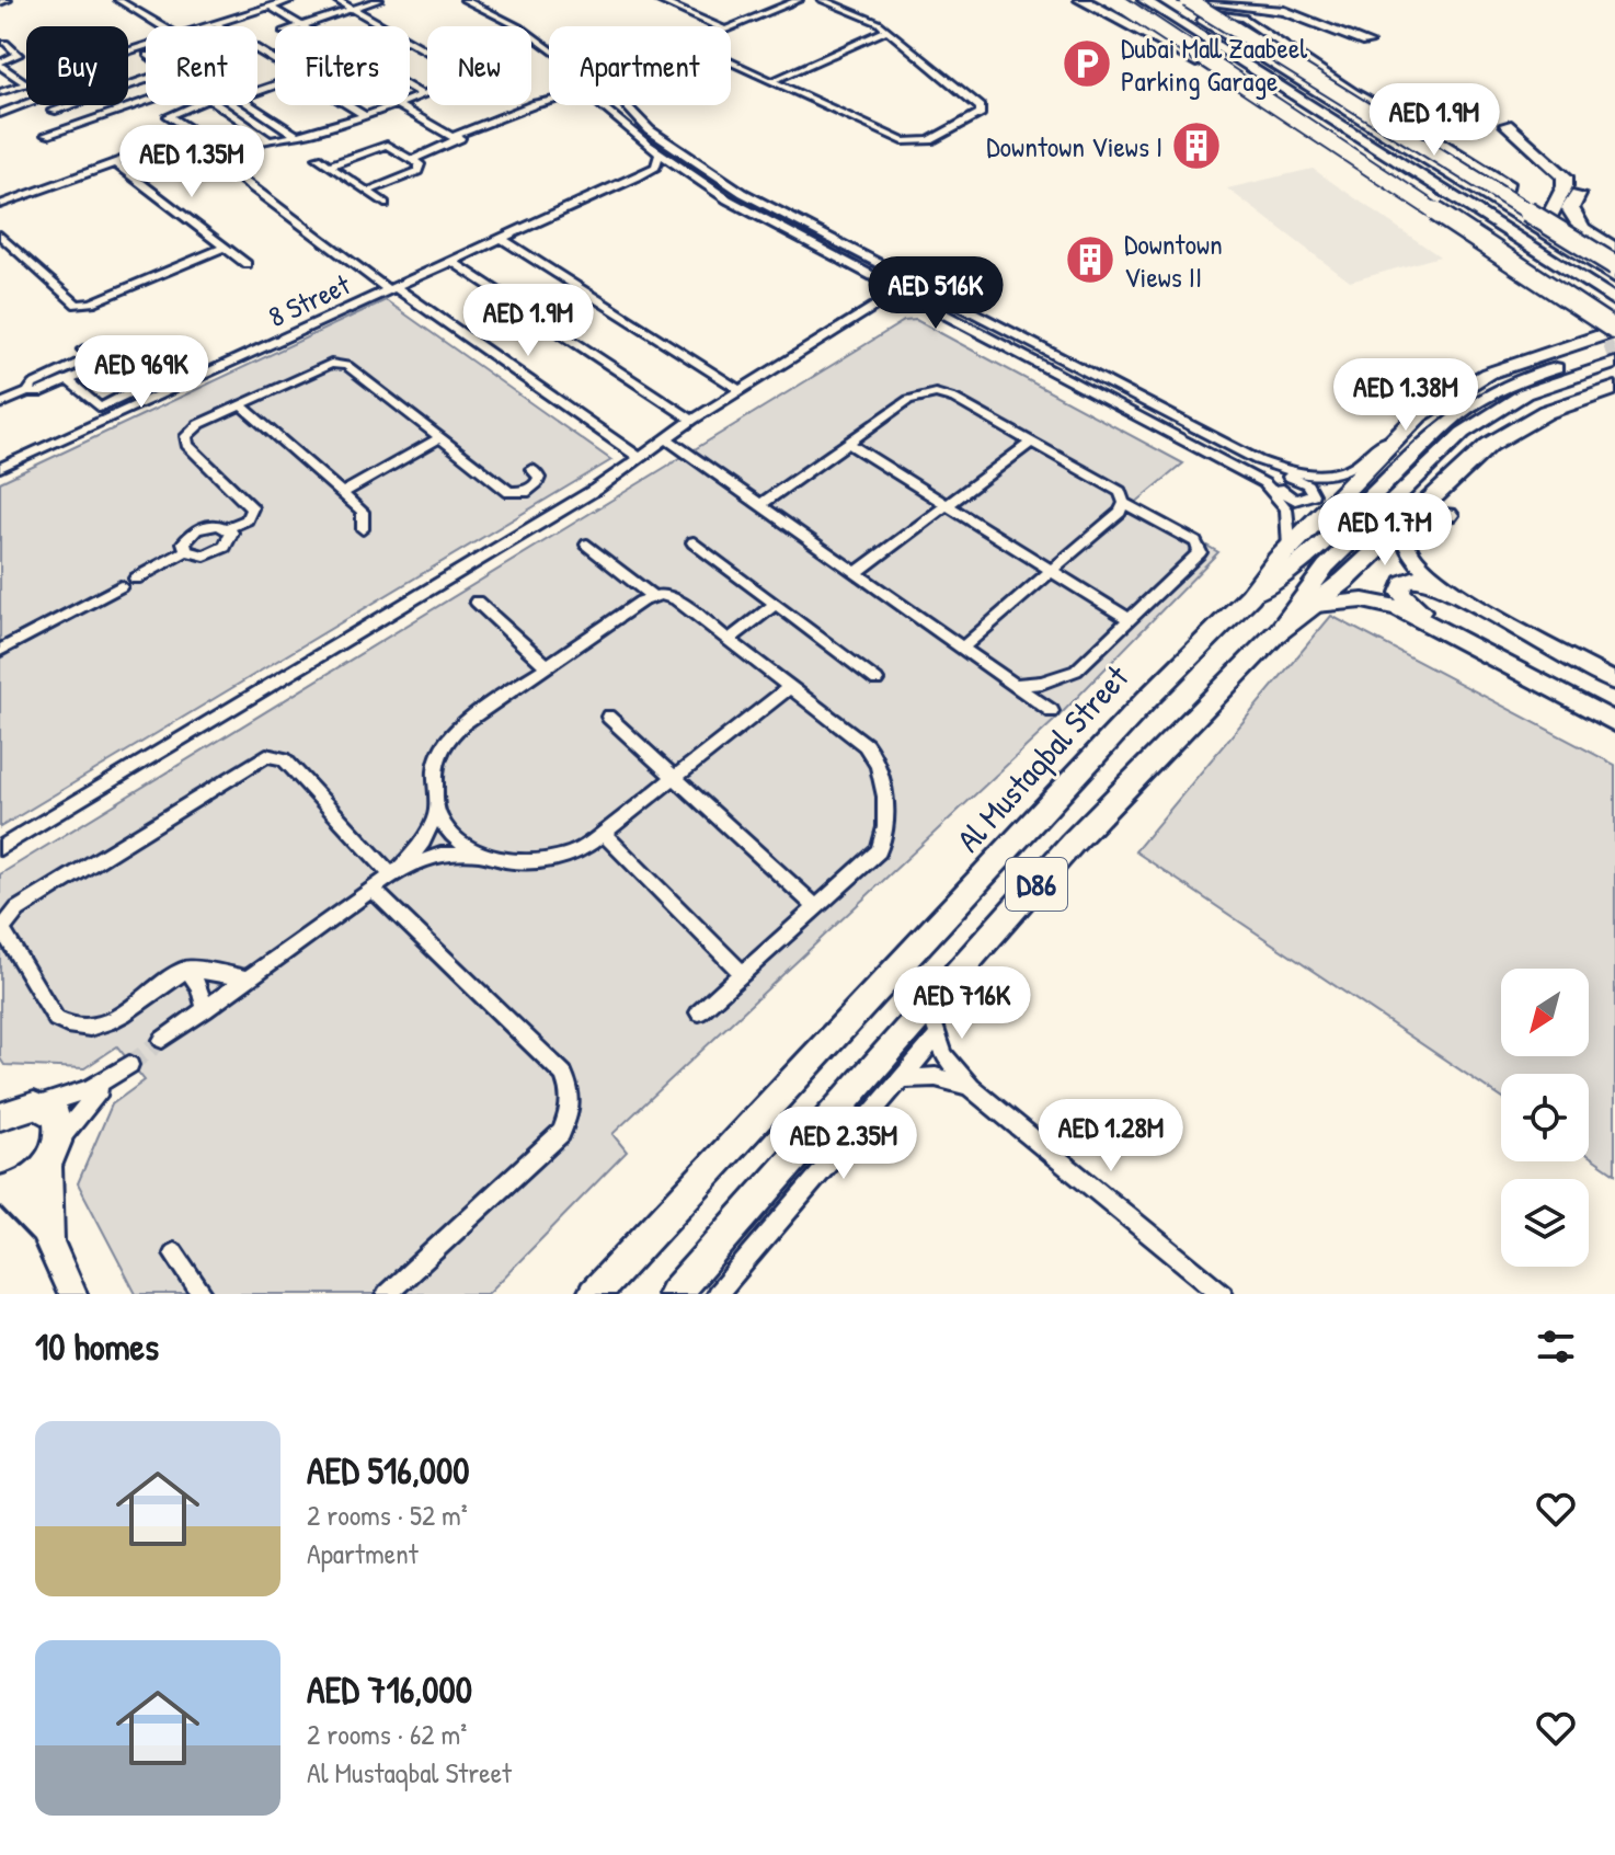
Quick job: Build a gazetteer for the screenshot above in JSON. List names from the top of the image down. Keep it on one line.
{"streets":{"main road":["Al Mustaqbal Street","D86"],"street":["8 Street"]},"places":{"parking":["Dubai Mall Zaabeel Parking Garage"],"building":["Downtown Views I","Downtown Views II"]},"north":"bottom left","page":{"chip":["Buy","Rent","Filters","New","Apartment"],"price":["AED 1.9M","AED 1.35M","AED 516K","AED 1.9M","AED 969K","AED 1.38M","AED 1.7M","AED 716K","AED 1.28M","AED 2.35M"],"heading":"10 homes","list":[{"name":"AED 516,000","note":"2 rooms · 52 m² · Apartment"},{"name":"AED 716,000","note":"2 rooms · 62 m² · Al Mustaqbal Street"}]}}
